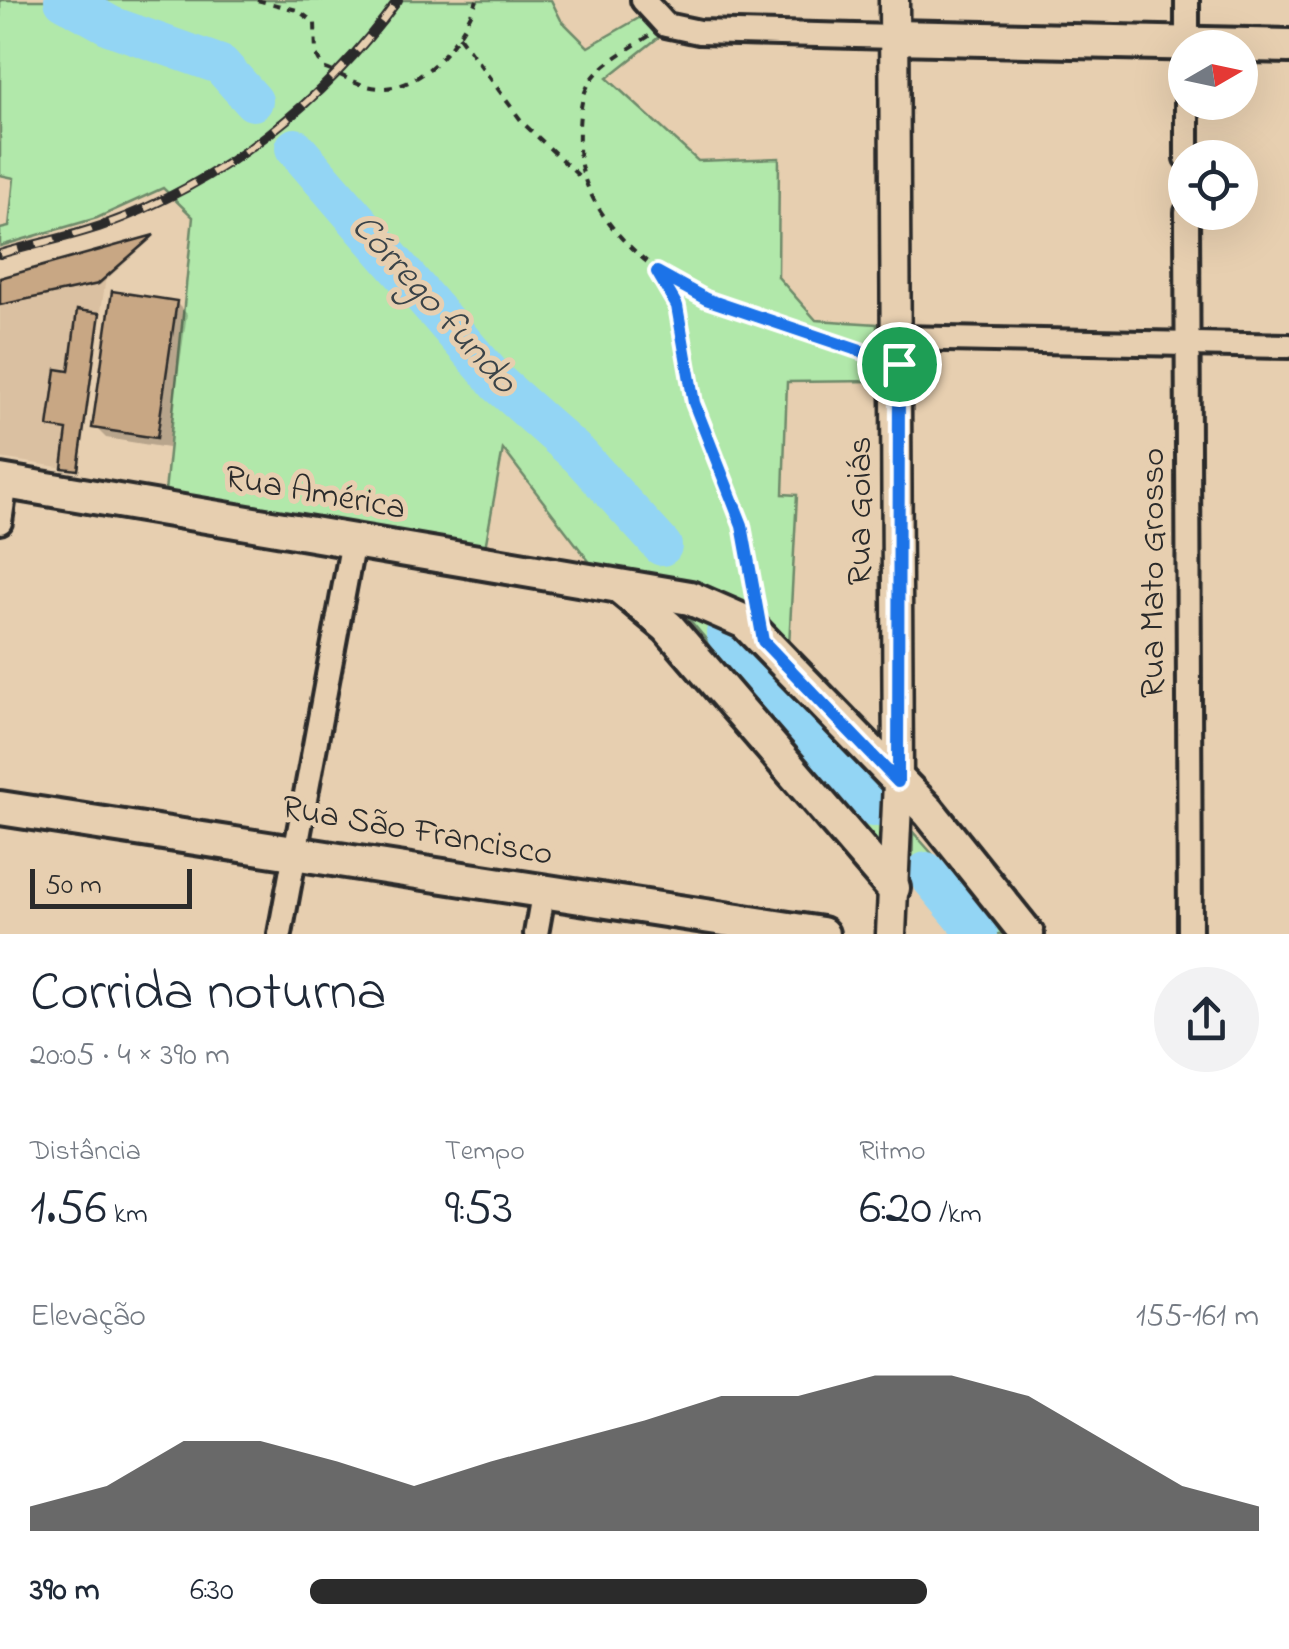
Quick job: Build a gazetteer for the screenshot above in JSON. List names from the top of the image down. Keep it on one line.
{"streets":{"main road":["Rua América","Rua São Francisco"],"street":["Rua Goiás","Rua Mato Grosso"]},"crossings":[["Rua América","Rua Goiás"]],"water":["Córrego fundo"],"scale_bar":"50 m","north":"right","page":{"scale":"50 m","heading":["Corrida noturna","20:05 · 4 × 390 m"],"stats":[["Distância","1.56 km"],["Tempo","9:53"],["Ritmo","6:20 /km"]],"chart":["Elevação","155–161 m"],"list":[{"name":"390 m","note":"6:30"}]}}
